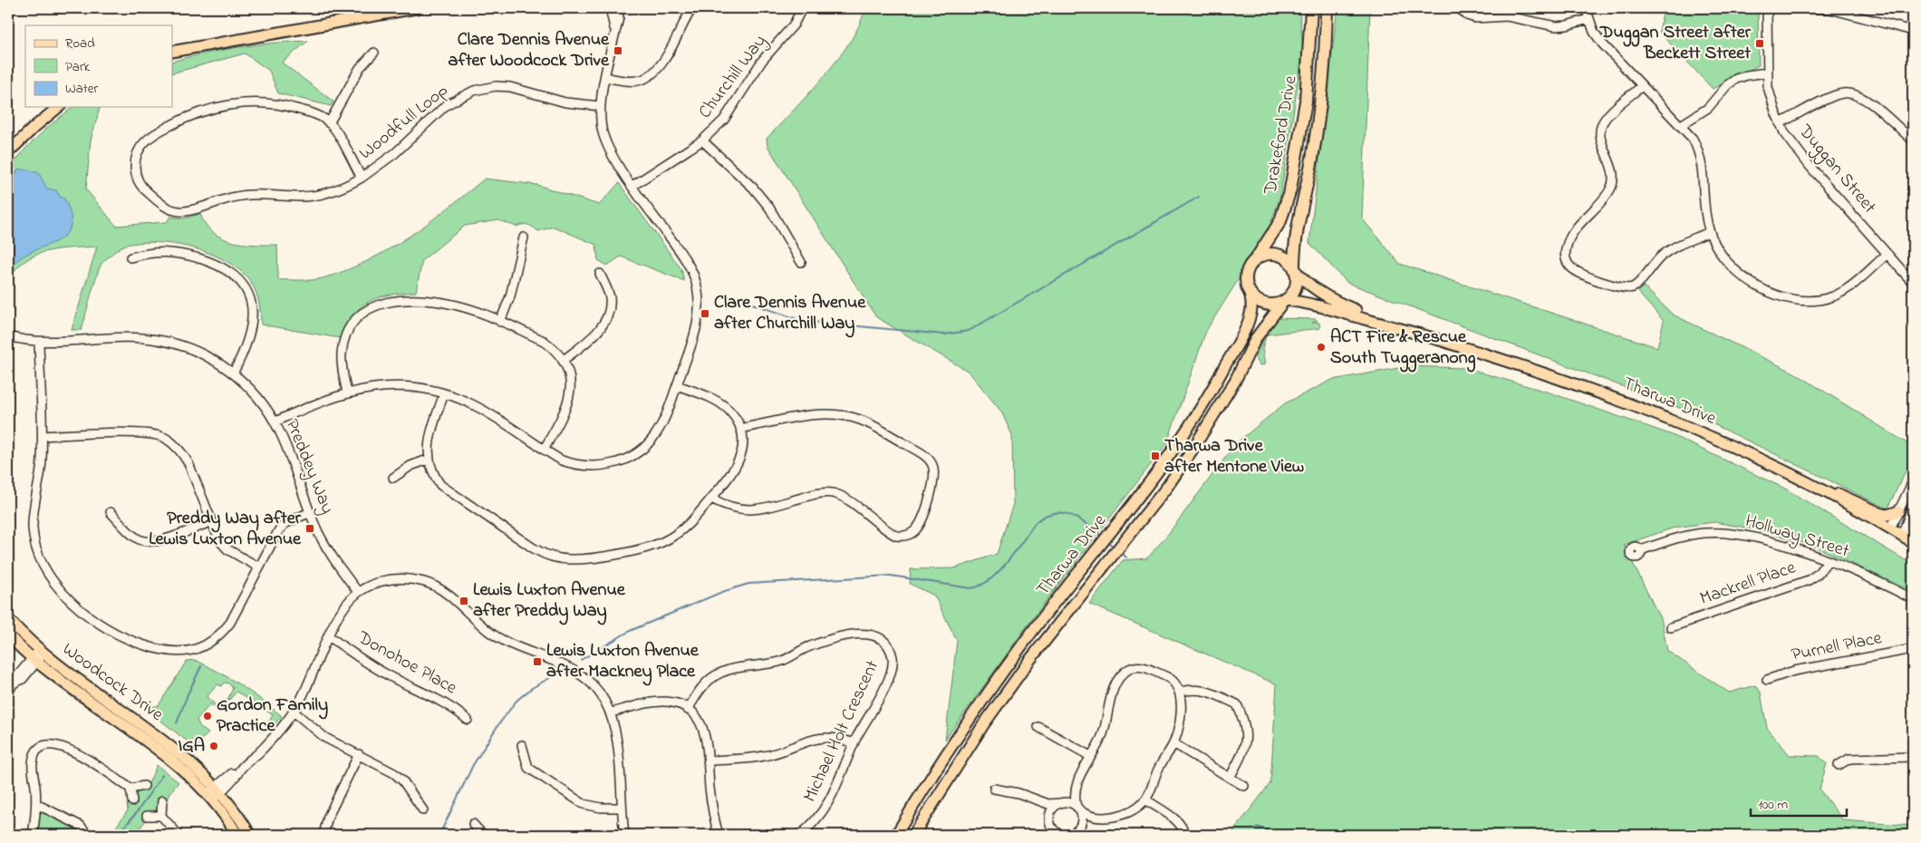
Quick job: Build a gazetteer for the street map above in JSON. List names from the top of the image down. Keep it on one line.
{"streets":{"highway":["Drakeford Drive"],"main road":["Tharwa Drive","Woodcock Drive"],"street":["Churchill Way","Woodfull Loop","Duggan Street","Preddey Way","Hollway Street","Mackrell Place","Purnell Place","Donohoe Place","Michael Holt Crescent"]},"crossings":[["Drakeford Drive","Tharwa Drive"],["Hollway Street","Mackrell Place"]],"places":{"transit":["Duggan Street after Beckett Street","Clare Dennis Avenue after Woodcock Drive","Clare Dennis Avenue after Churchill Way","Tharwa Drive after Mentone View","Preddy Way after Lewis Luxton Avenue","Lewis Luxton Avenue after Preddy Way","Lewis Luxton Avenue after Mackney Place"],"other":["ACT Fire & Rescue South Tuggeranong","Gordon Family Practice","IGA"]},"legend":["Road","Park","Water"],"scale_bar":"100 m"}
